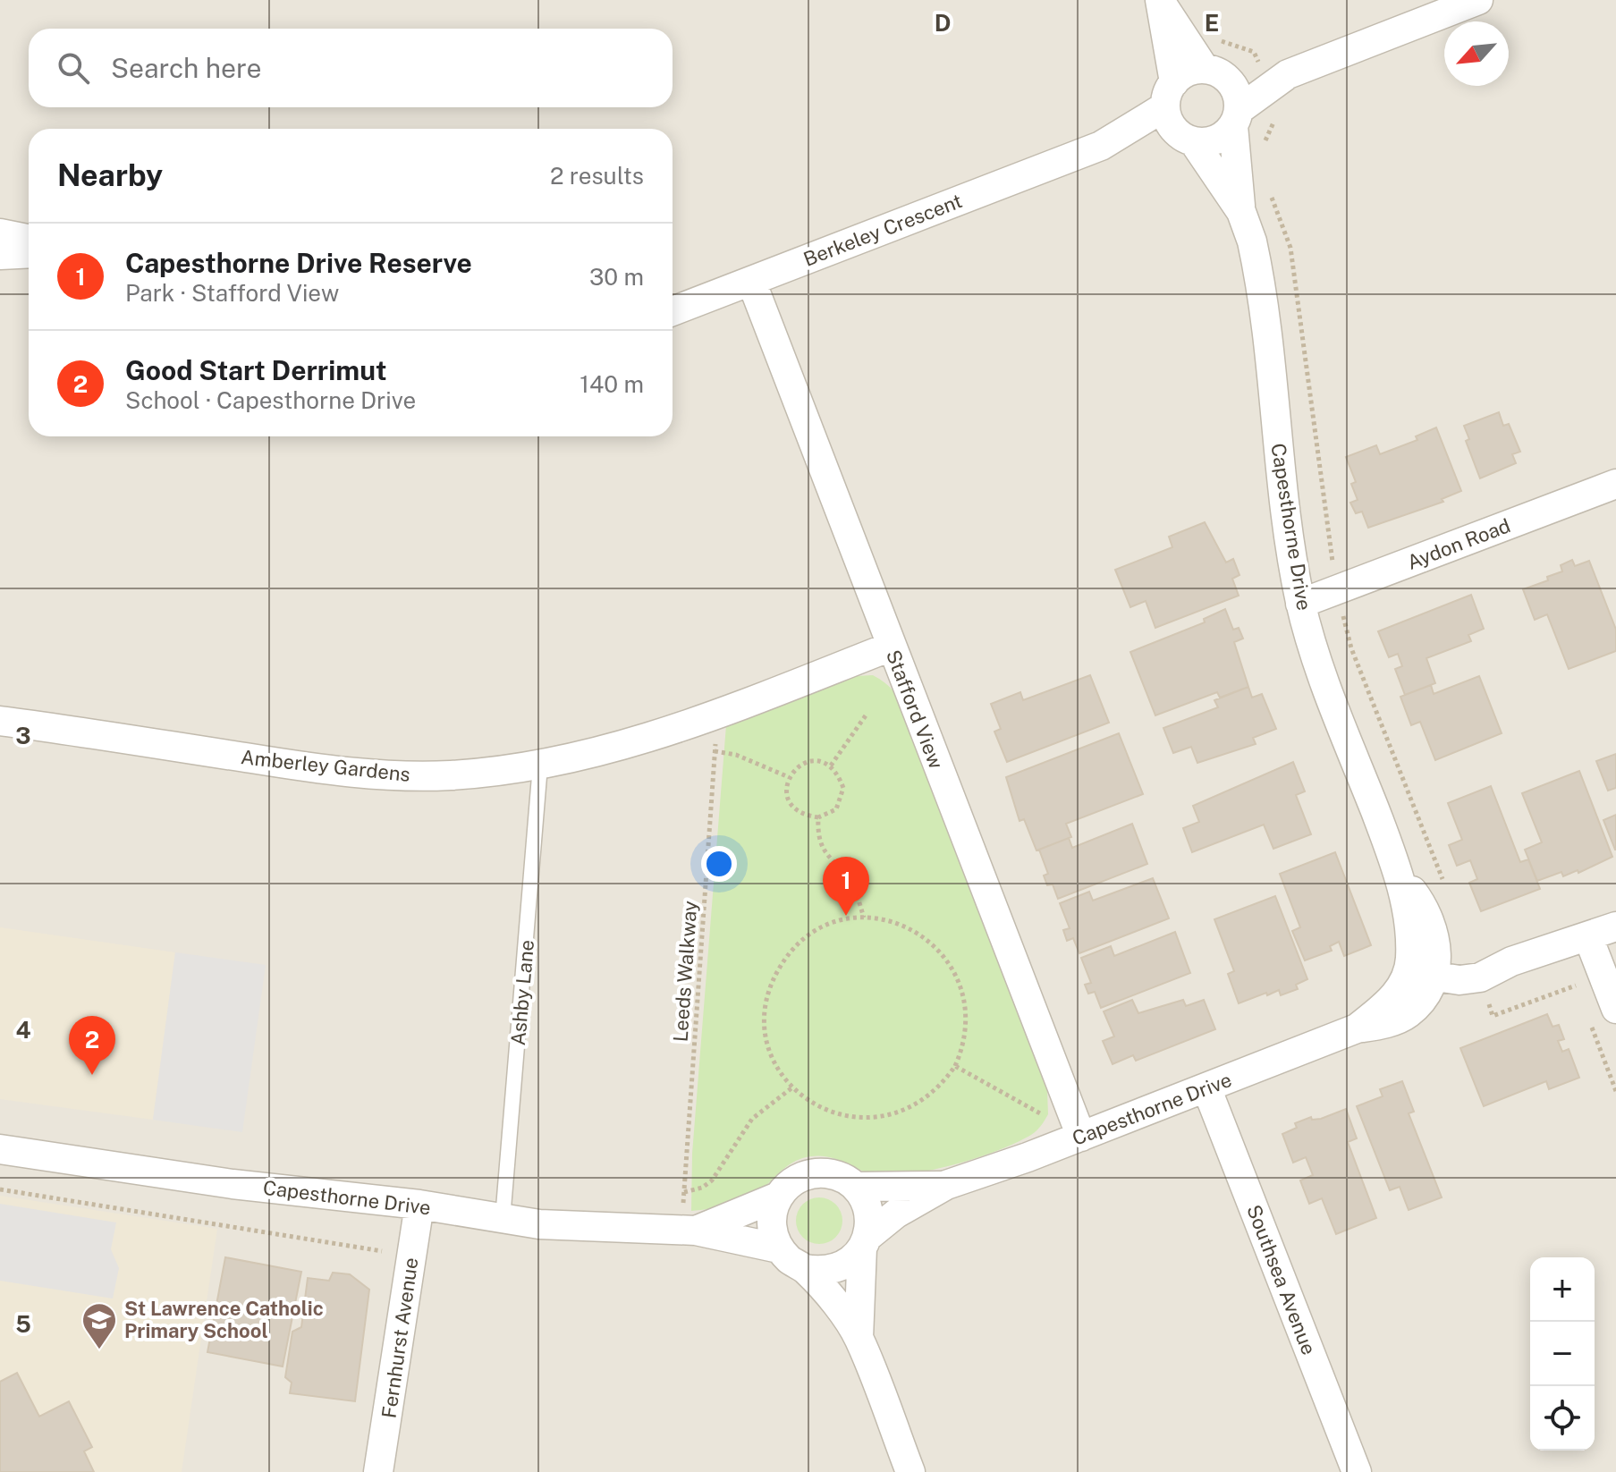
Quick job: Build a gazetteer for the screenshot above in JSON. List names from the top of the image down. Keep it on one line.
{"streets":{"street":["Berkeley Crescent","Capesthorne Drive","Aydon Road","Stafford View","Amberley Gardens","Southsea Avenue","Fernhurst Avenue"],"lane":["Ashby Lane"],"path":["Leeds Walkway"]},"crossings":[["Berkeley Crescent","Capesthorne Drive"],["Berkeley Crescent","Stafford View"],["Capesthorne Drive","Aydon Road"],["Capesthorne Drive","Stafford View"],["Capesthorne Drive","Leeds Walkway"],["Capesthorne Drive","Ashby Lane"],["Capesthorne Drive","Southsea Avenue"],["Capesthorne Drive","Fernhurst Avenue"],["Stafford View","Amberley Gardens"],["Amberley Gardens","Leeds Walkway"],["Amberley Gardens","Ashby Lane"]],"places":{"school or university":["St Lawrence Catholic Primary School"]},"north":"bottom left","page":{"search":"Search here","heading":["Nearby","2 results"],"list":[{"mark":"1","name":"Capesthorne Drive Reserve","note":"Park · Stafford View","value":"30 m"},{"mark":"2","name":"Good Start Derrimut","note":"School · Capesthorne Drive","value":"140 m"}],"pins":["1","2"],"map_buttons":["+","−"]},"grid":{"columns":["D","E"],"rows":["3","4","5"]}}
